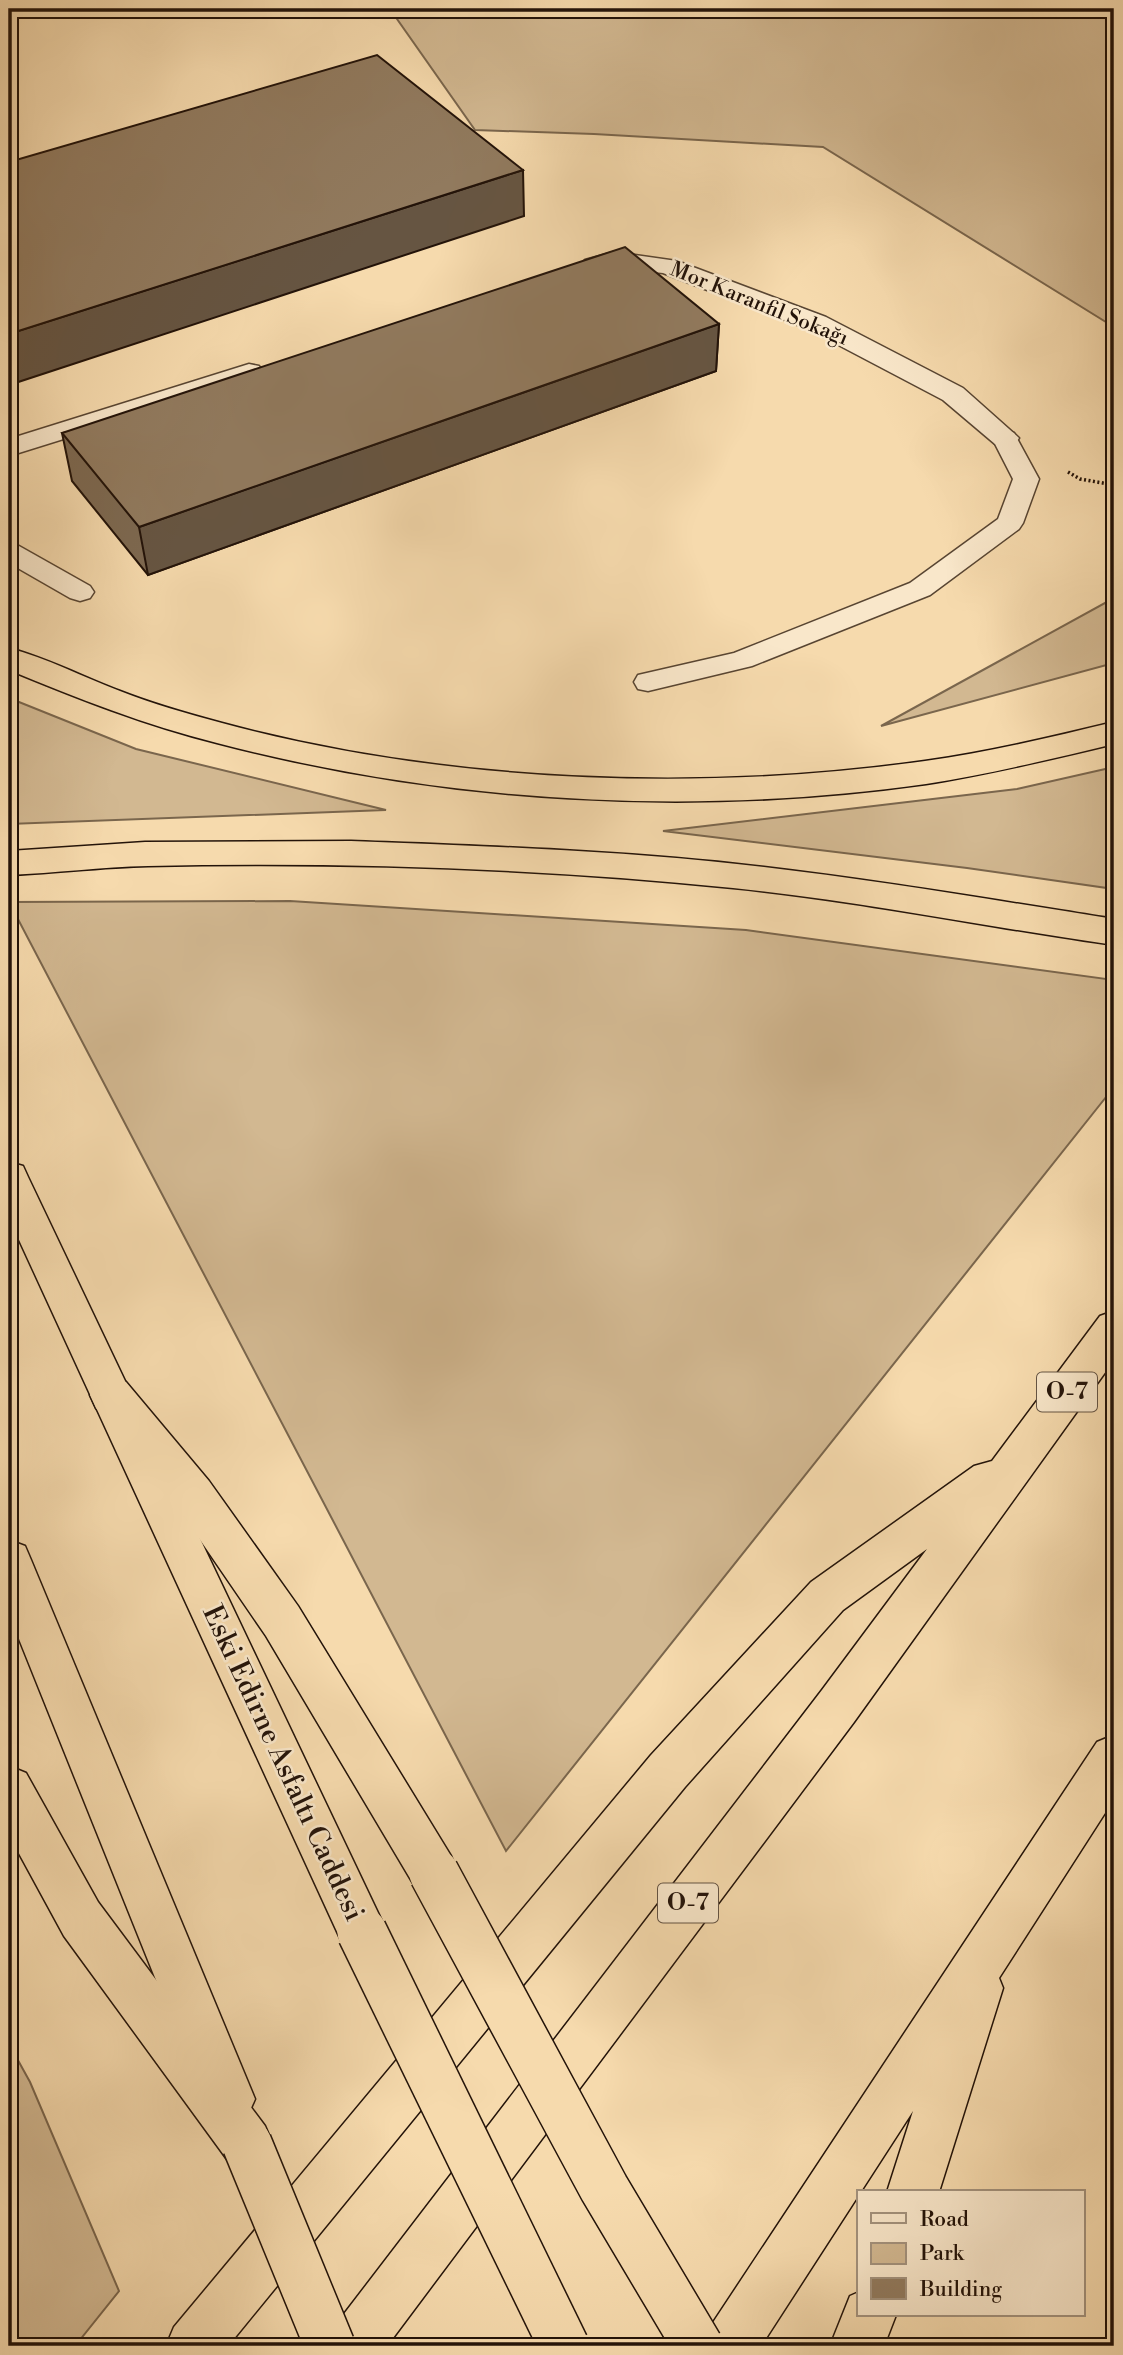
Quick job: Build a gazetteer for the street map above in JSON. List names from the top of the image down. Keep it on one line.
{"streets":{"highway":["O-7","Eski Edirne Asfaltı Caddesi"],"street":["Mor Karanfil Sokağı"]},"legend":["Road","Park","Building"]}
